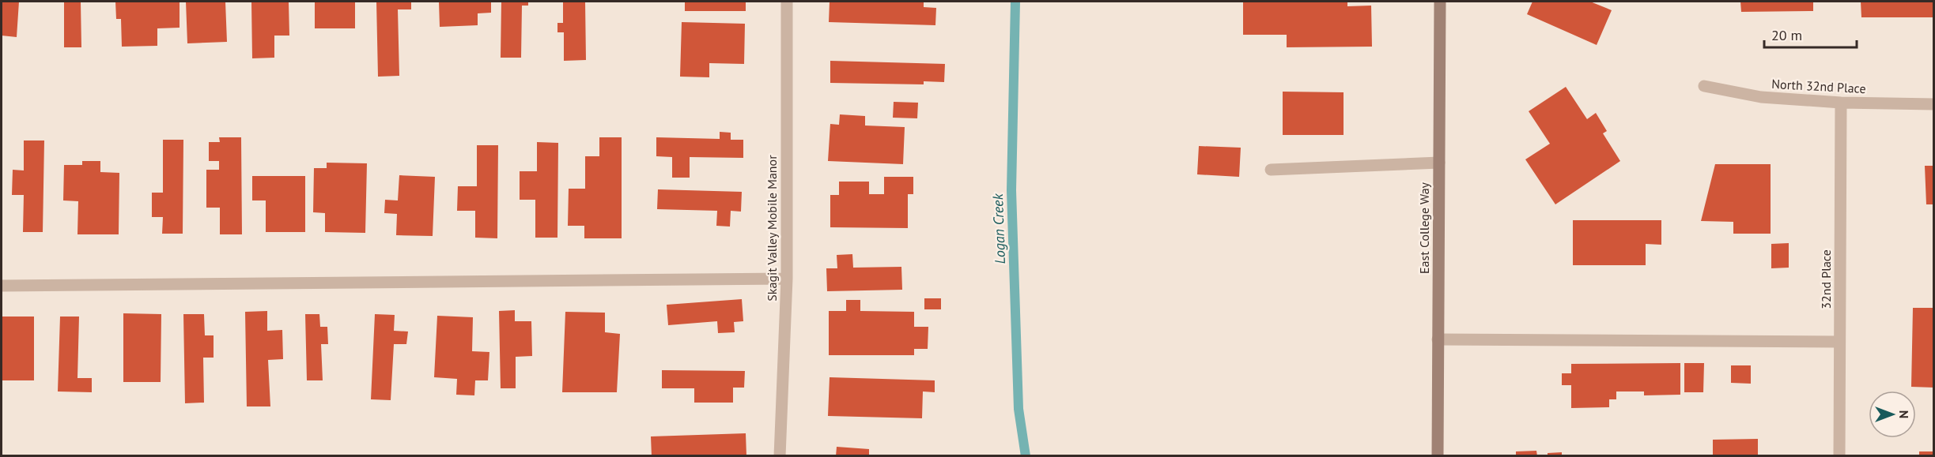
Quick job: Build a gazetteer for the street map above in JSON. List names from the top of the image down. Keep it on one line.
{"streets":{"main road":["East College Way"],"street":["North 32nd Place","Skagit Valley Mobile Manor","32nd Place"]},"crossings":[["North 32nd Place","32nd Place"]],"water":["Logan Creek"],"scale_bar":"20 m","north":"right"}
